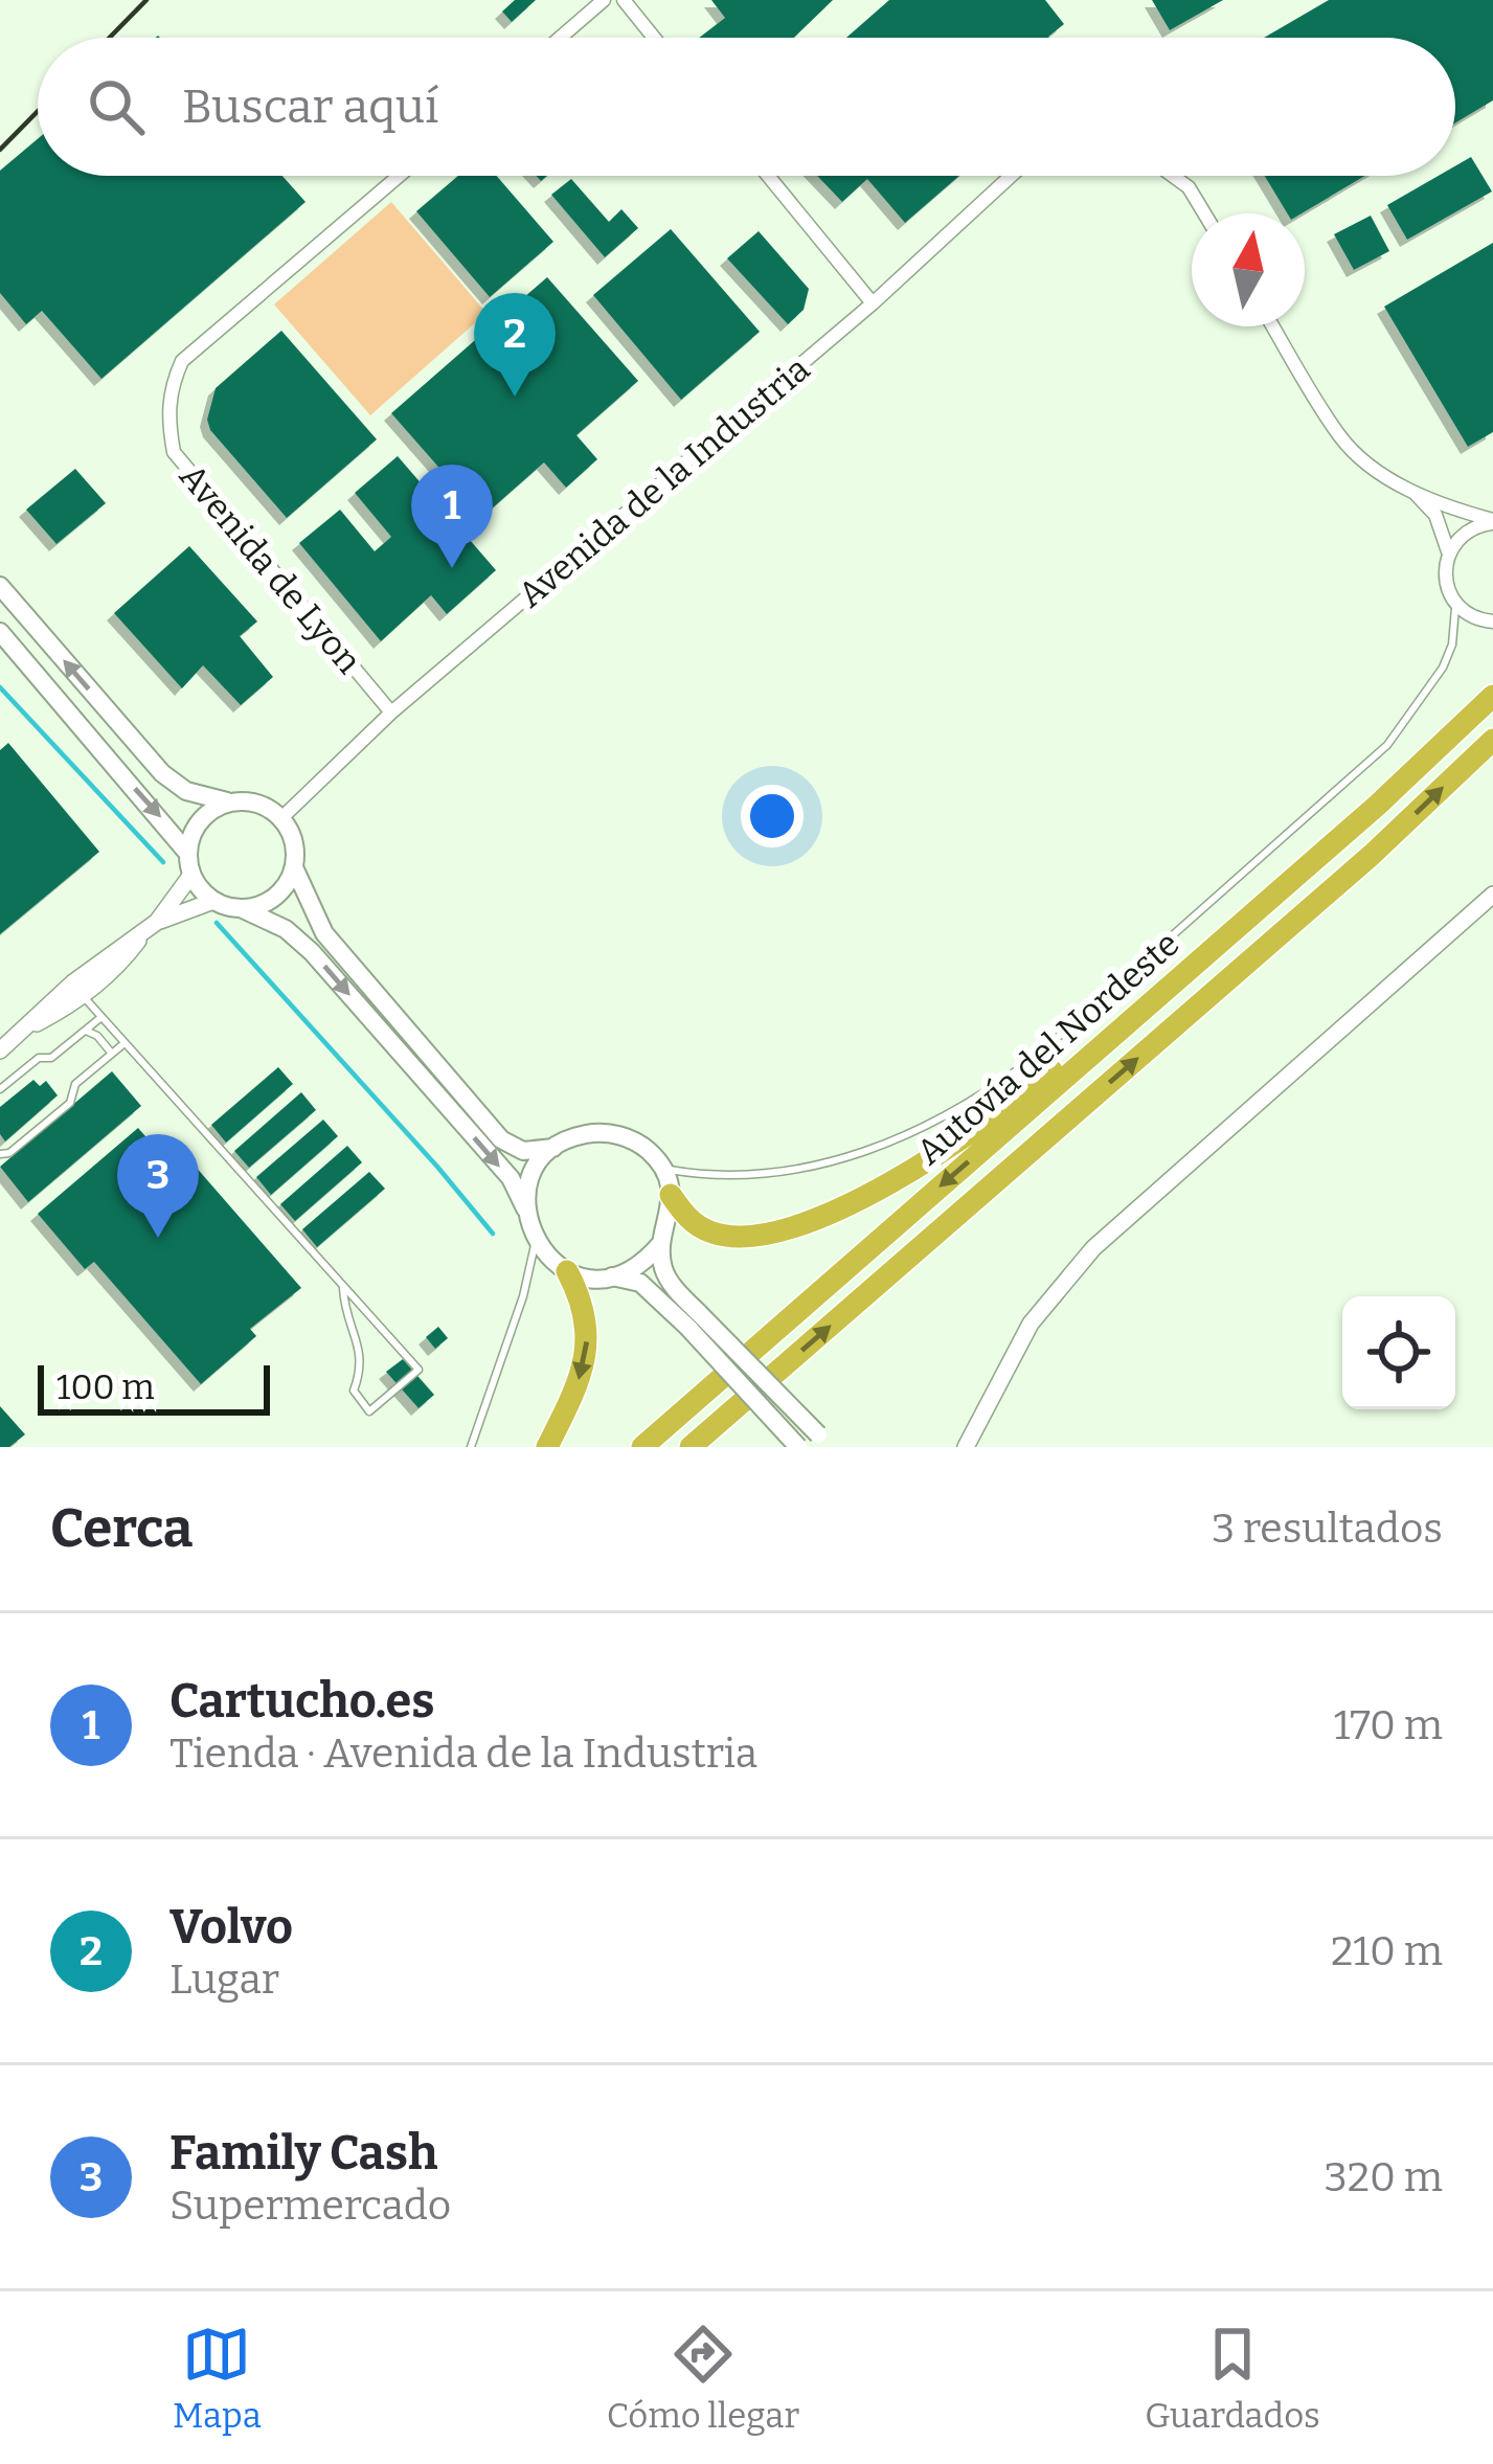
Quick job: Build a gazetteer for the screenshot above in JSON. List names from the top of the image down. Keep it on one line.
{"streets":{"highway":["Autovía del Nordeste"],"street":["Avenida de la Industria","Avenida de Lyon"]},"crossings":[["Avenida de la Industria","Avenida de Lyon"]],"scale_bar":"100 m","north":"top","page":{"search":"Buscar aquí","pins":["2","1","3"],"scale":"100 m","heading":["Cerca","3 resultados"],"list":[{"mark":"1","name":"Cartucho.es","note":"Tienda · Avenida de la Industria","value":"170 m"},{"mark":"2","name":"Volvo","note":"Lugar","value":"210 m"},{"mark":"3","name":"Family Cash","note":"Supermercado","value":"320 m"}],"nav":["Mapa","Cómo llegar","Guardados"]}}
